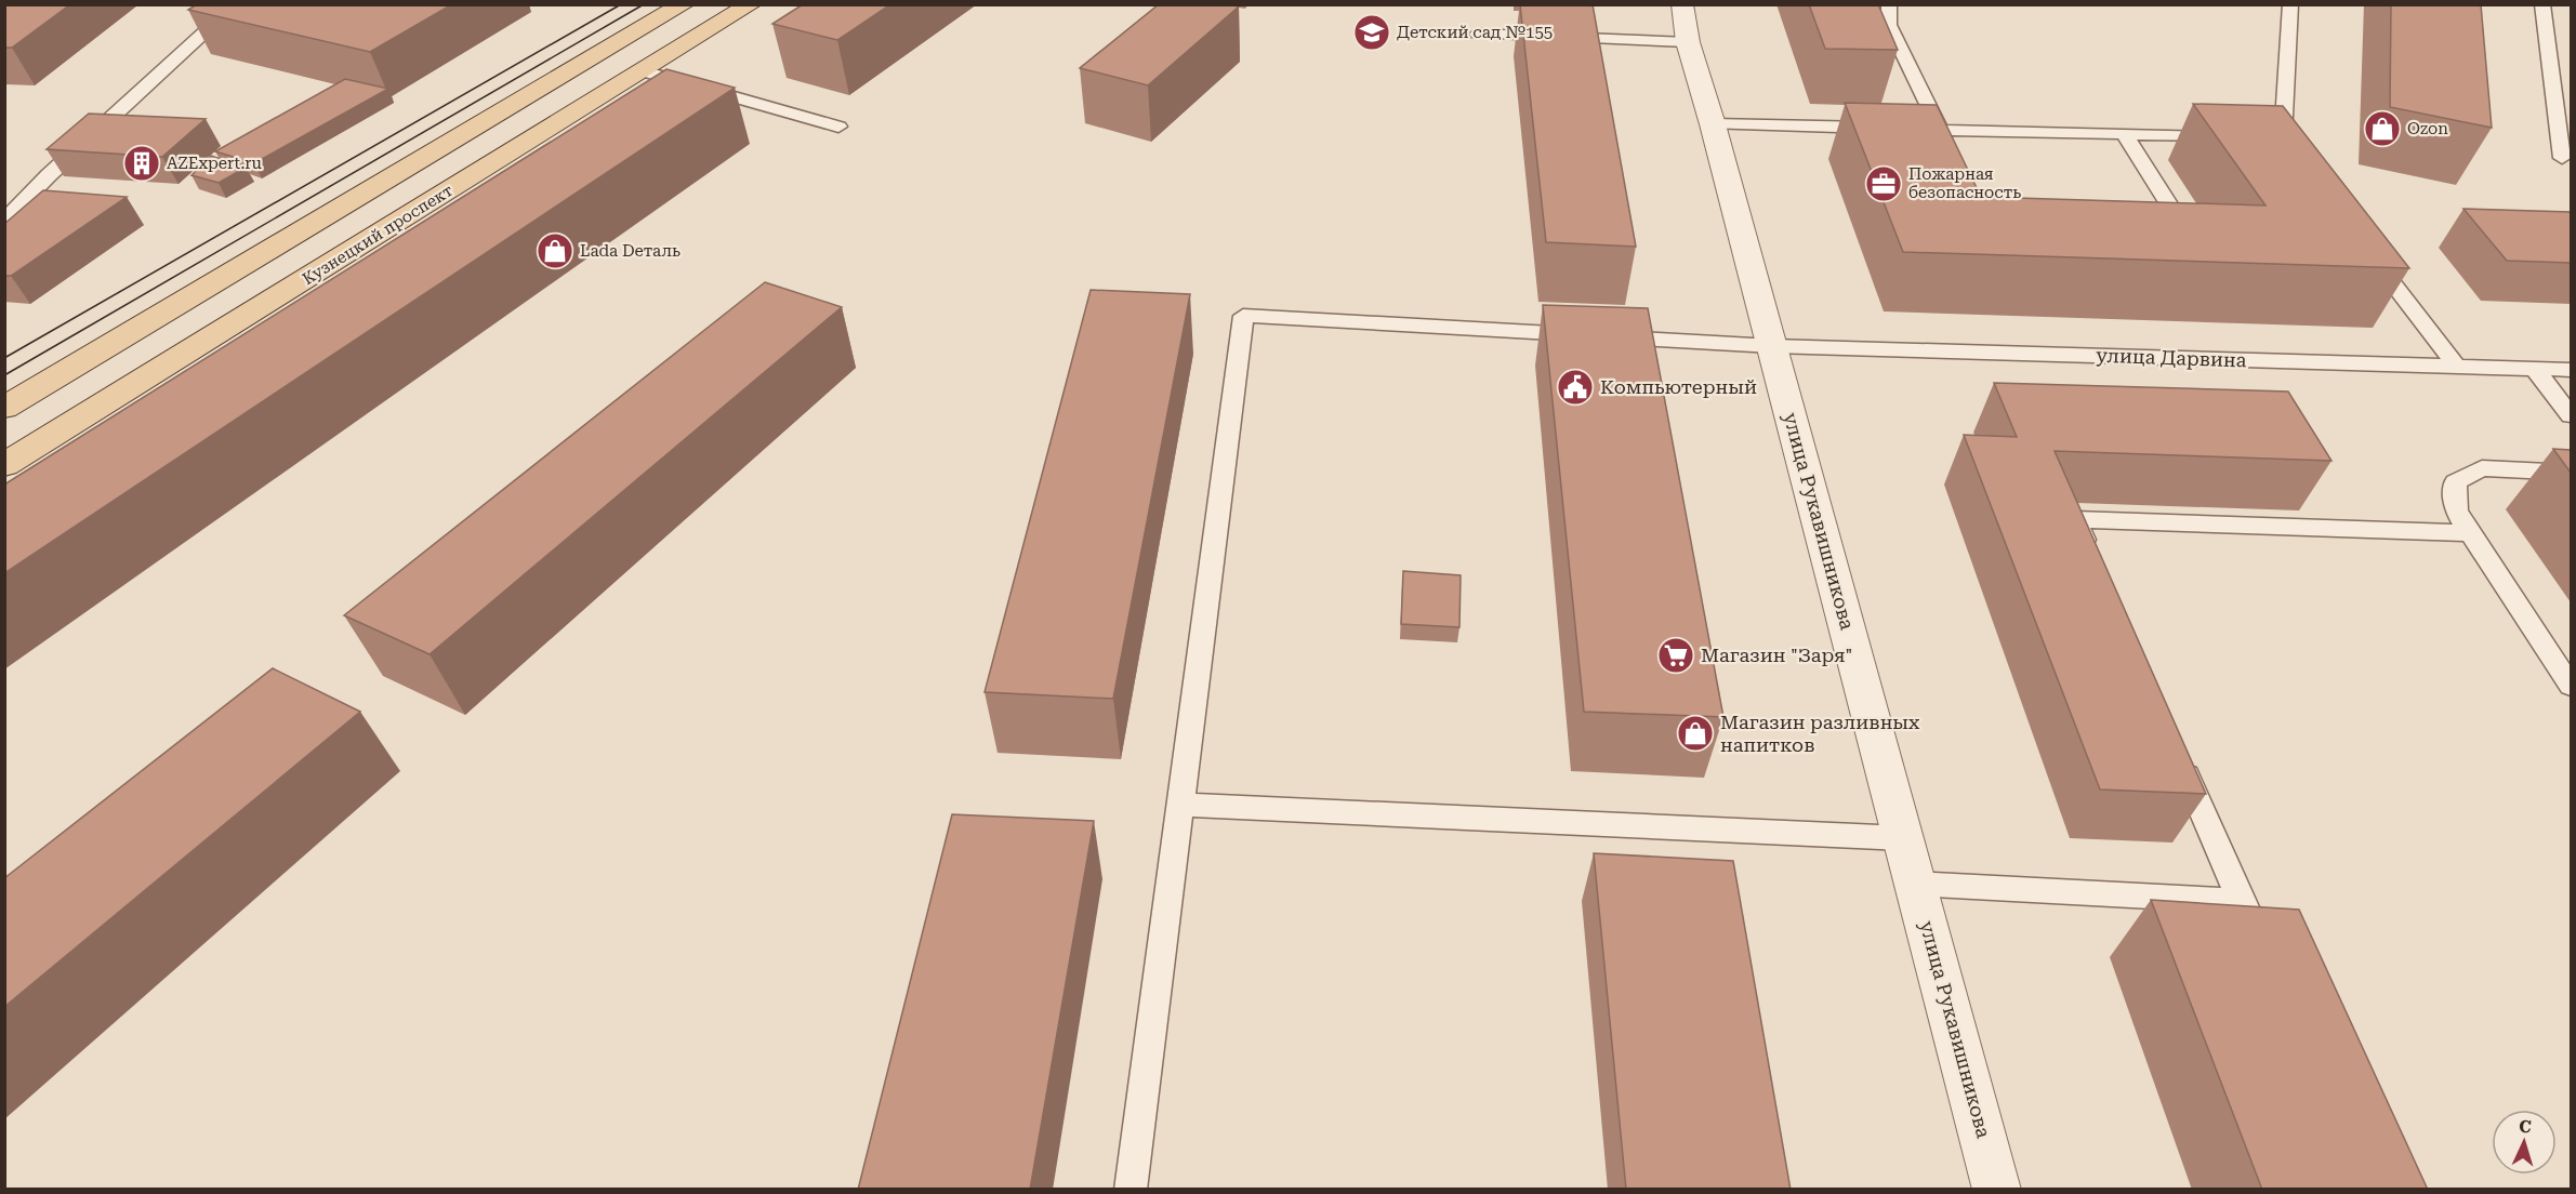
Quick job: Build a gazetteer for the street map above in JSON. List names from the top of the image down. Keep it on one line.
{"streets":{"main road":["Кузнецкий проспект"],"street":["улица Рукавишникова"],"lane":["улица Дарвина"]},"crossings":[["улица Дарвина","улица Рукавишникова"]],"places":{"school or university":["Детский сад №155"],"shop":["Ozon","Lada Dеталь","Магазин разливных напитков"],"building":["AZExpert.ru"],"office":["Пожарная безопасность"],"public building":["Компьютерный"],"supermarket":["Магазин \"Заря\""]},"north":"top"}
